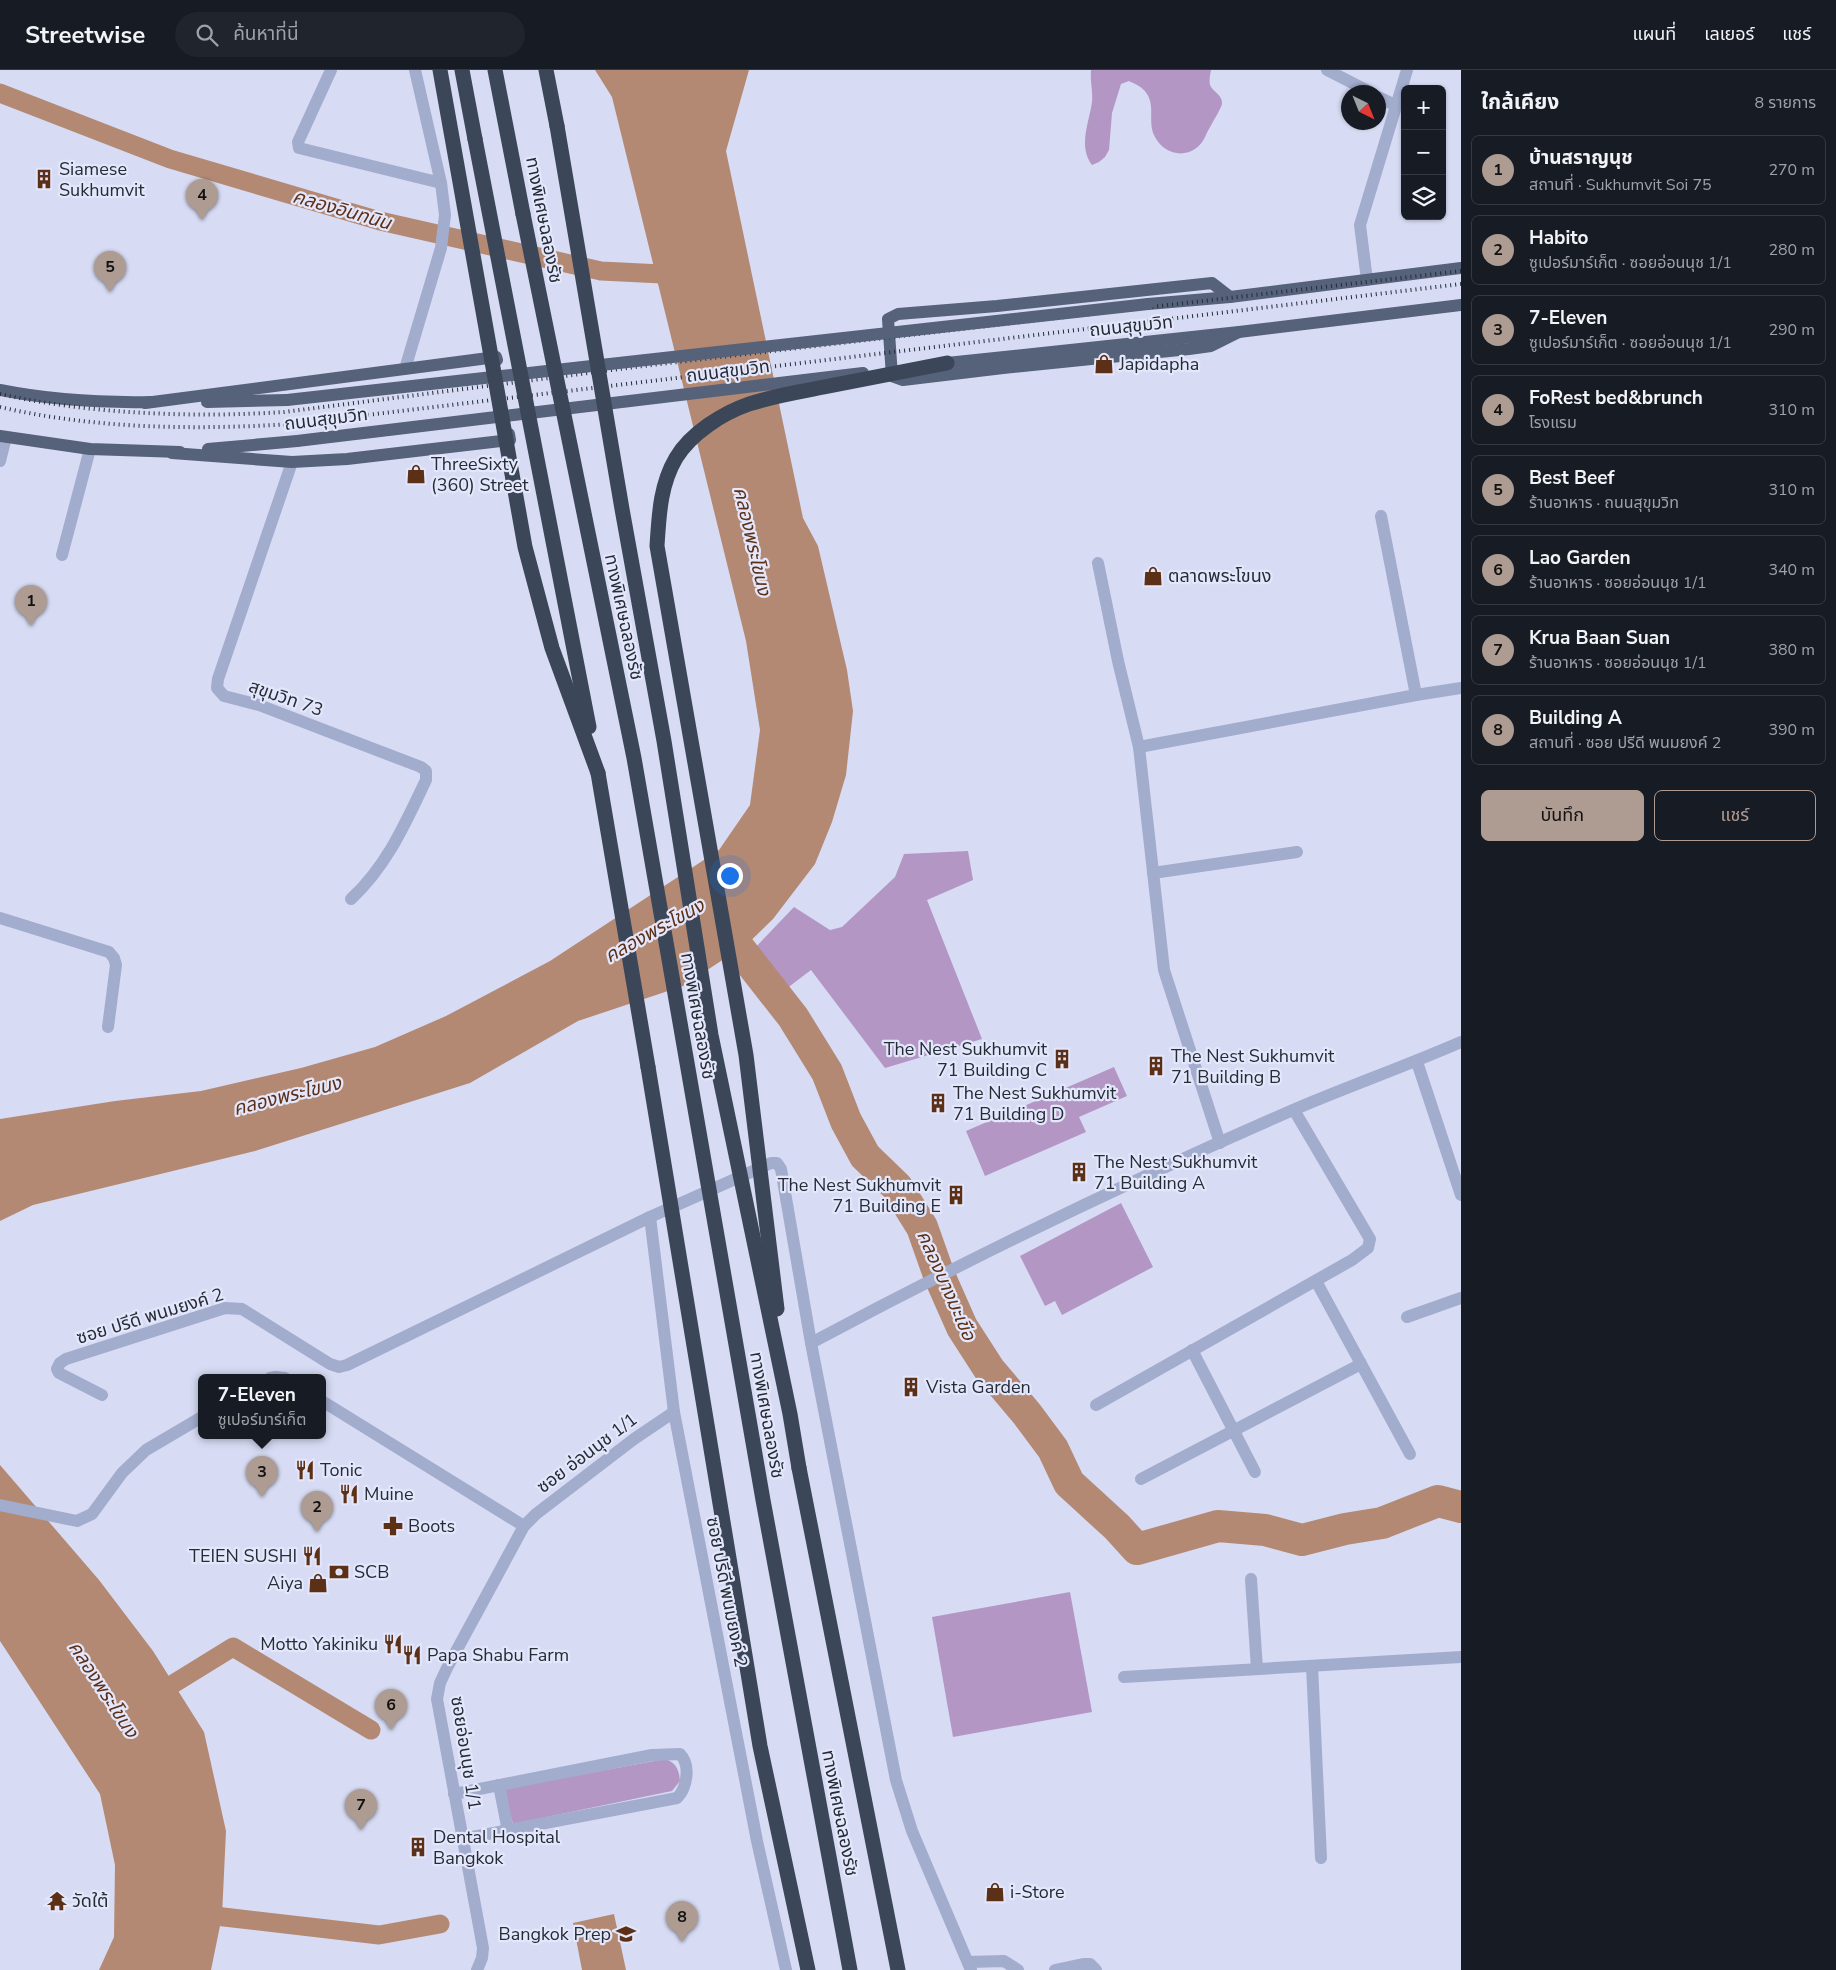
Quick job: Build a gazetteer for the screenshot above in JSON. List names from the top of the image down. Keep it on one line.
{"streets":{"highway":["ทางพิเศษฉลองรัช"],"main road":["ถนนสุขุมวิท"],"street":["สุขุมวิท 73","ซอย ปรีดี พนมยงค์ 2","ซอย อ่อนนุช 1/1","ซอยอ่อนนุช 1/1"]},"crossings":[["ซอย ปรีดี พนมยงค์ 2","ซอย อ่อนนุช 1/1"],["ซอย อ่อนนุช 1/1","ซอยอ่อนนุช 1/1"]],"water":["คลองอินทนิน","คลองพระโขนง","คลองบางมะเขือ"],"places":{"building":["Siamese Sukhumvit","The Nest Sukhumvit 71 Building C","The Nest Sukhumvit 71 Building B","The Nest Sukhumvit 71 Building D","The Nest Sukhumvit 71 Building A","The Nest Sukhumvit 71 Building E","Vista Garden","Dental Hospital Bangkok"],"shop":["Japidapha","ThreeSixty (360) Street","ตลาดพระโขนง","Aiya","i-Store"],"restaurant":["Tonic","Muine","TEIEN SUSHI","Motto Yakiniku","Papa Shabu Farm"],"pharmacy":["Boots"],"bank":["SCB"],"temple":["วัดใต้"],"school or university":["Bangkok Prep"]},"north":"bottom right","page":{"header":"Streetwise","search":"ค้นหาที่นี่","nav":["แผนที่","เลเยอร์","แชร์"],"heading":["ใกล้เคียง","8 รายการ"],"map_buttons":["+","−"],"list":[{"mark":"1","name":"บ้านสราญนุช","note":"สถานที่ · Sukhumvit Soi 75","value":"270 m"},{"mark":"2","name":"Habito","note":"ซูเปอร์มาร์เก็ต · ซอยอ่อนนุช 1/1","value":"280 m"},{"mark":"3","name":"7-Eleven","note":"ซูเปอร์มาร์เก็ต · ซอยอ่อนนุช 1/1","value":"290 m"},{"mark":"4","name":"FoRest bed&brunch","note":"โรงแรม","value":"310 m"},{"mark":"5","name":"Best Beef","note":"ร้านอาหาร · ถนนสุขุมวิท","value":"310 m"},{"mark":"6","name":"Lao Garden","note":"ร้านอาหาร · ซอยอ่อนนุช 1/1","value":"340 m"},{"mark":"7","name":"Krua Baan Suan","note":"ร้านอาหาร · ซอยอ่อนนุช 1/1","value":"380 m"},{"mark":"8","name":"Building A","note":"สถานที่ · ซอย ปรีดี พนมยงค์ 2","value":"390 m"}],"pins":["4","5","1","3","2","6","7","8"],"buttons":["บันทึก","แชร์"],"popup":["7-Eleven","ซูเปอร์มาร์เก็ต"]}}
